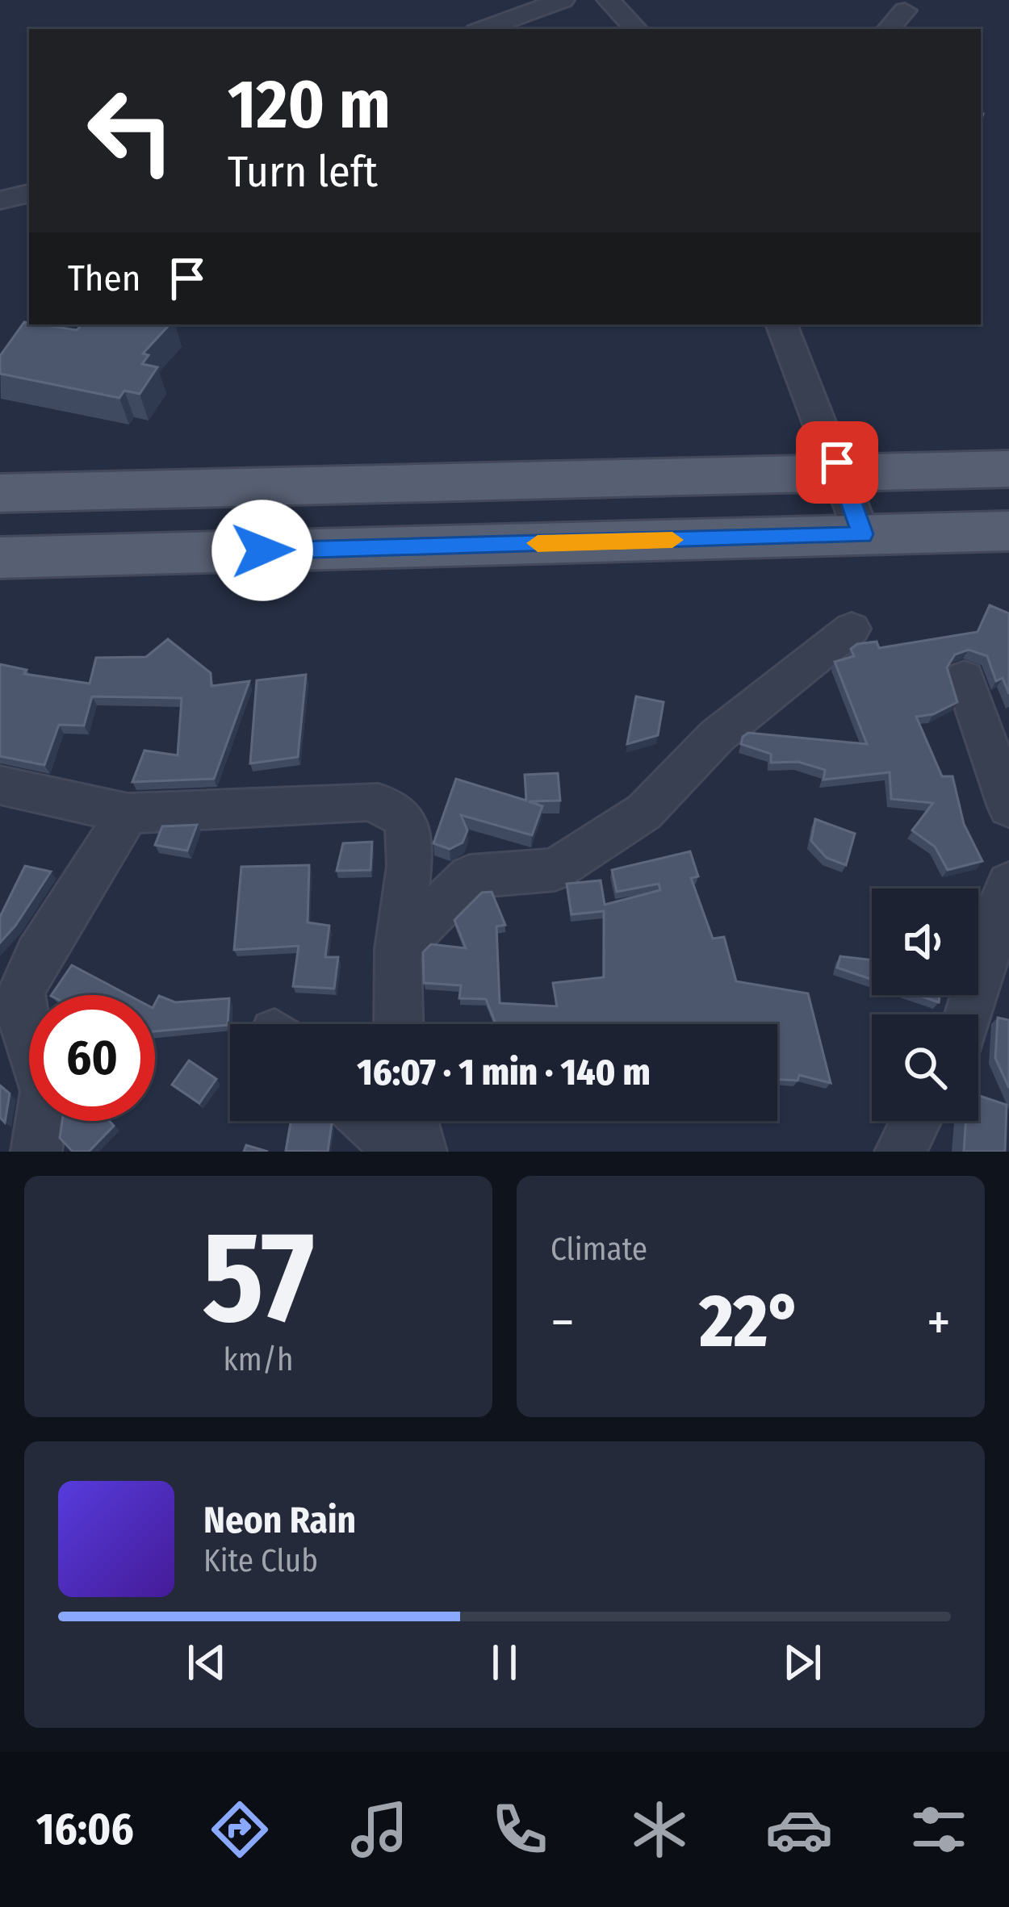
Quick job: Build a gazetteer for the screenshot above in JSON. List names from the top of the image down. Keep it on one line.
{"page":{"turn":["120 m","Turn left"],"then":"Then","limit":"60","trip":"16:07 · 1 min · 140 m","tile":[["57","km/h"],"Climate"],"heat":["−","22°","+"],"song":["Neon Rain","Kite Club"],"tabs":"16:06"}}
